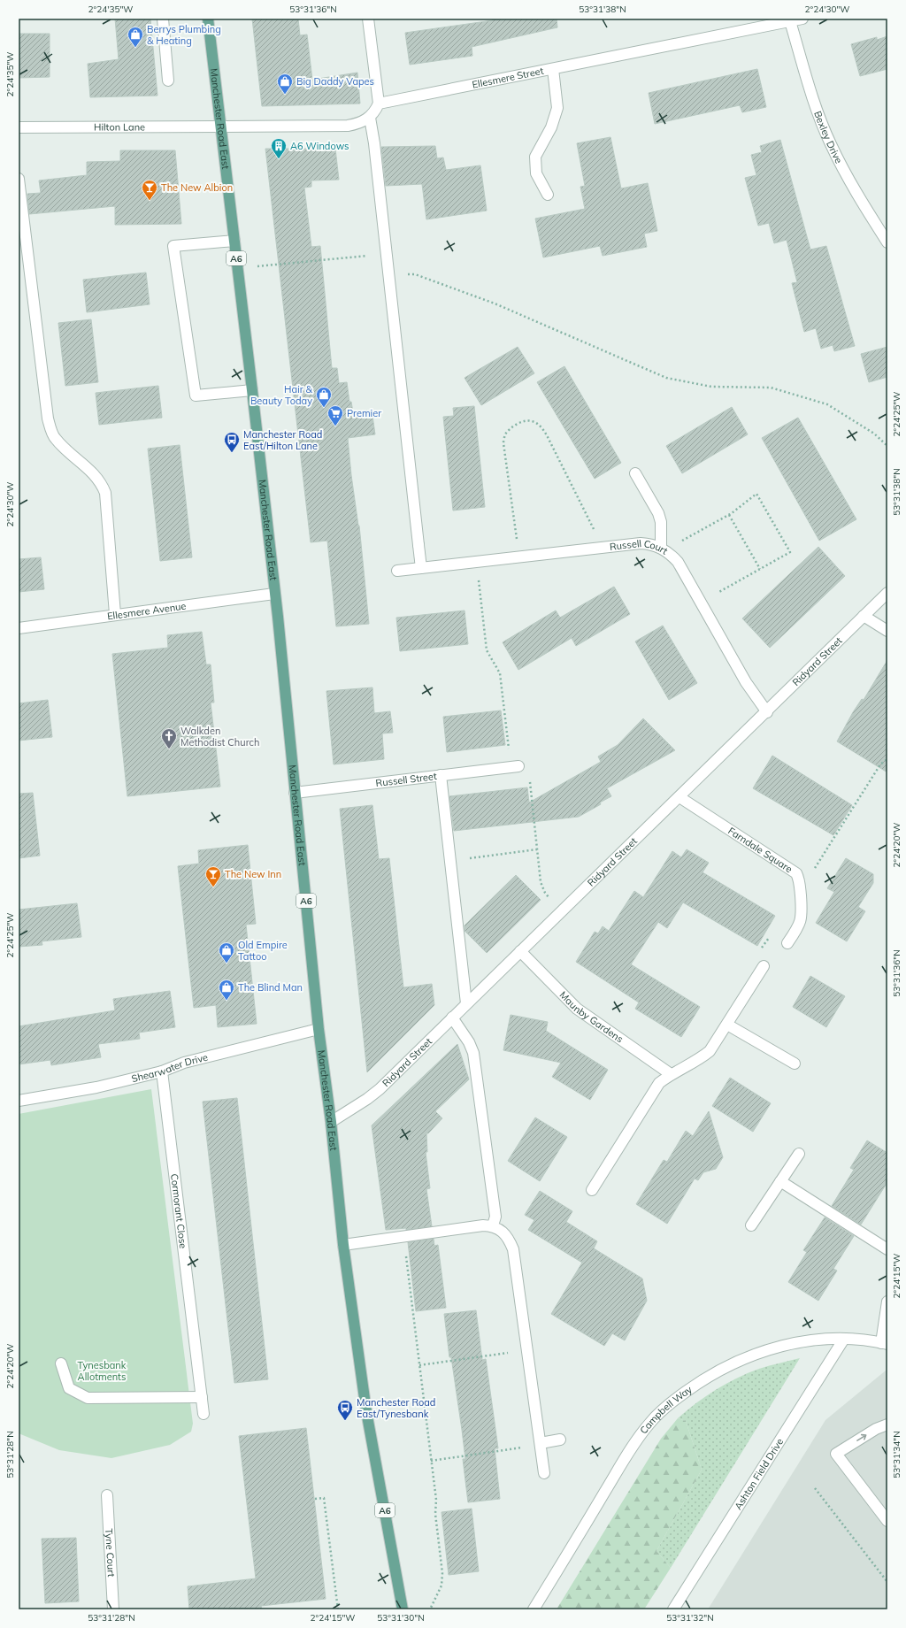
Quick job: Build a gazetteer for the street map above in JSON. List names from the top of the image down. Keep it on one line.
{"streets":{"main road":["Manchester Road East","A6"],"street":["Ellesmere Street","Hilton Lane","Bexley Drive","Russell Court","Ellesmere Avenue","Ridyard Street","Russell Street","Farndale Square","Maunby Gardens","Shearwater Drive","Cormorant Close","Campbell Way","Ashton Field Drive","Tyne Court"]},"crossings":[["Ellesmere Street","Bexley Drive"],["Manchester Road East","Hilton Lane"],["Manchester Road East","Ellesmere Avenue"],["Manchester Road East","Ridyard Street"],["Manchester Road East","Russell Street"],["Manchester Road East","Shearwater Drive"],["Russell Court","Ridyard Street"],["Ridyard Street","Farndale Square"],["Ridyard Street","Maunby Gardens"],["Shearwater Drive","Cormorant Close"],["Campbell Way","Ashton Field Drive"]],"parks":["Tynesbank Allotments"],"places":{"shop":["Berrys Plumbing & Heating","Big Daddy Vapes","Hair & Beauty Today","Old Empire Tattoo","The Blind Man"],"building":["A6 Windows"],"bar":["The New Albion","The New Inn"],"supermarket":["Premier"],"bus stop":["Manchester Road East/Hilton Lane","Manchester Road East/Tynesbank"],"church":["Walkden Methodist Church"]},"coordinates":["2°24'35\"W","53°31'36\"N","53°31'38\"N","2°24'30\"W","2°24'25\"W","2°24'20\"W","2°24'15\"W","53°31'34\"N","53°31'28\"N","53°31'30\"N","53°31'32\"N"]}
